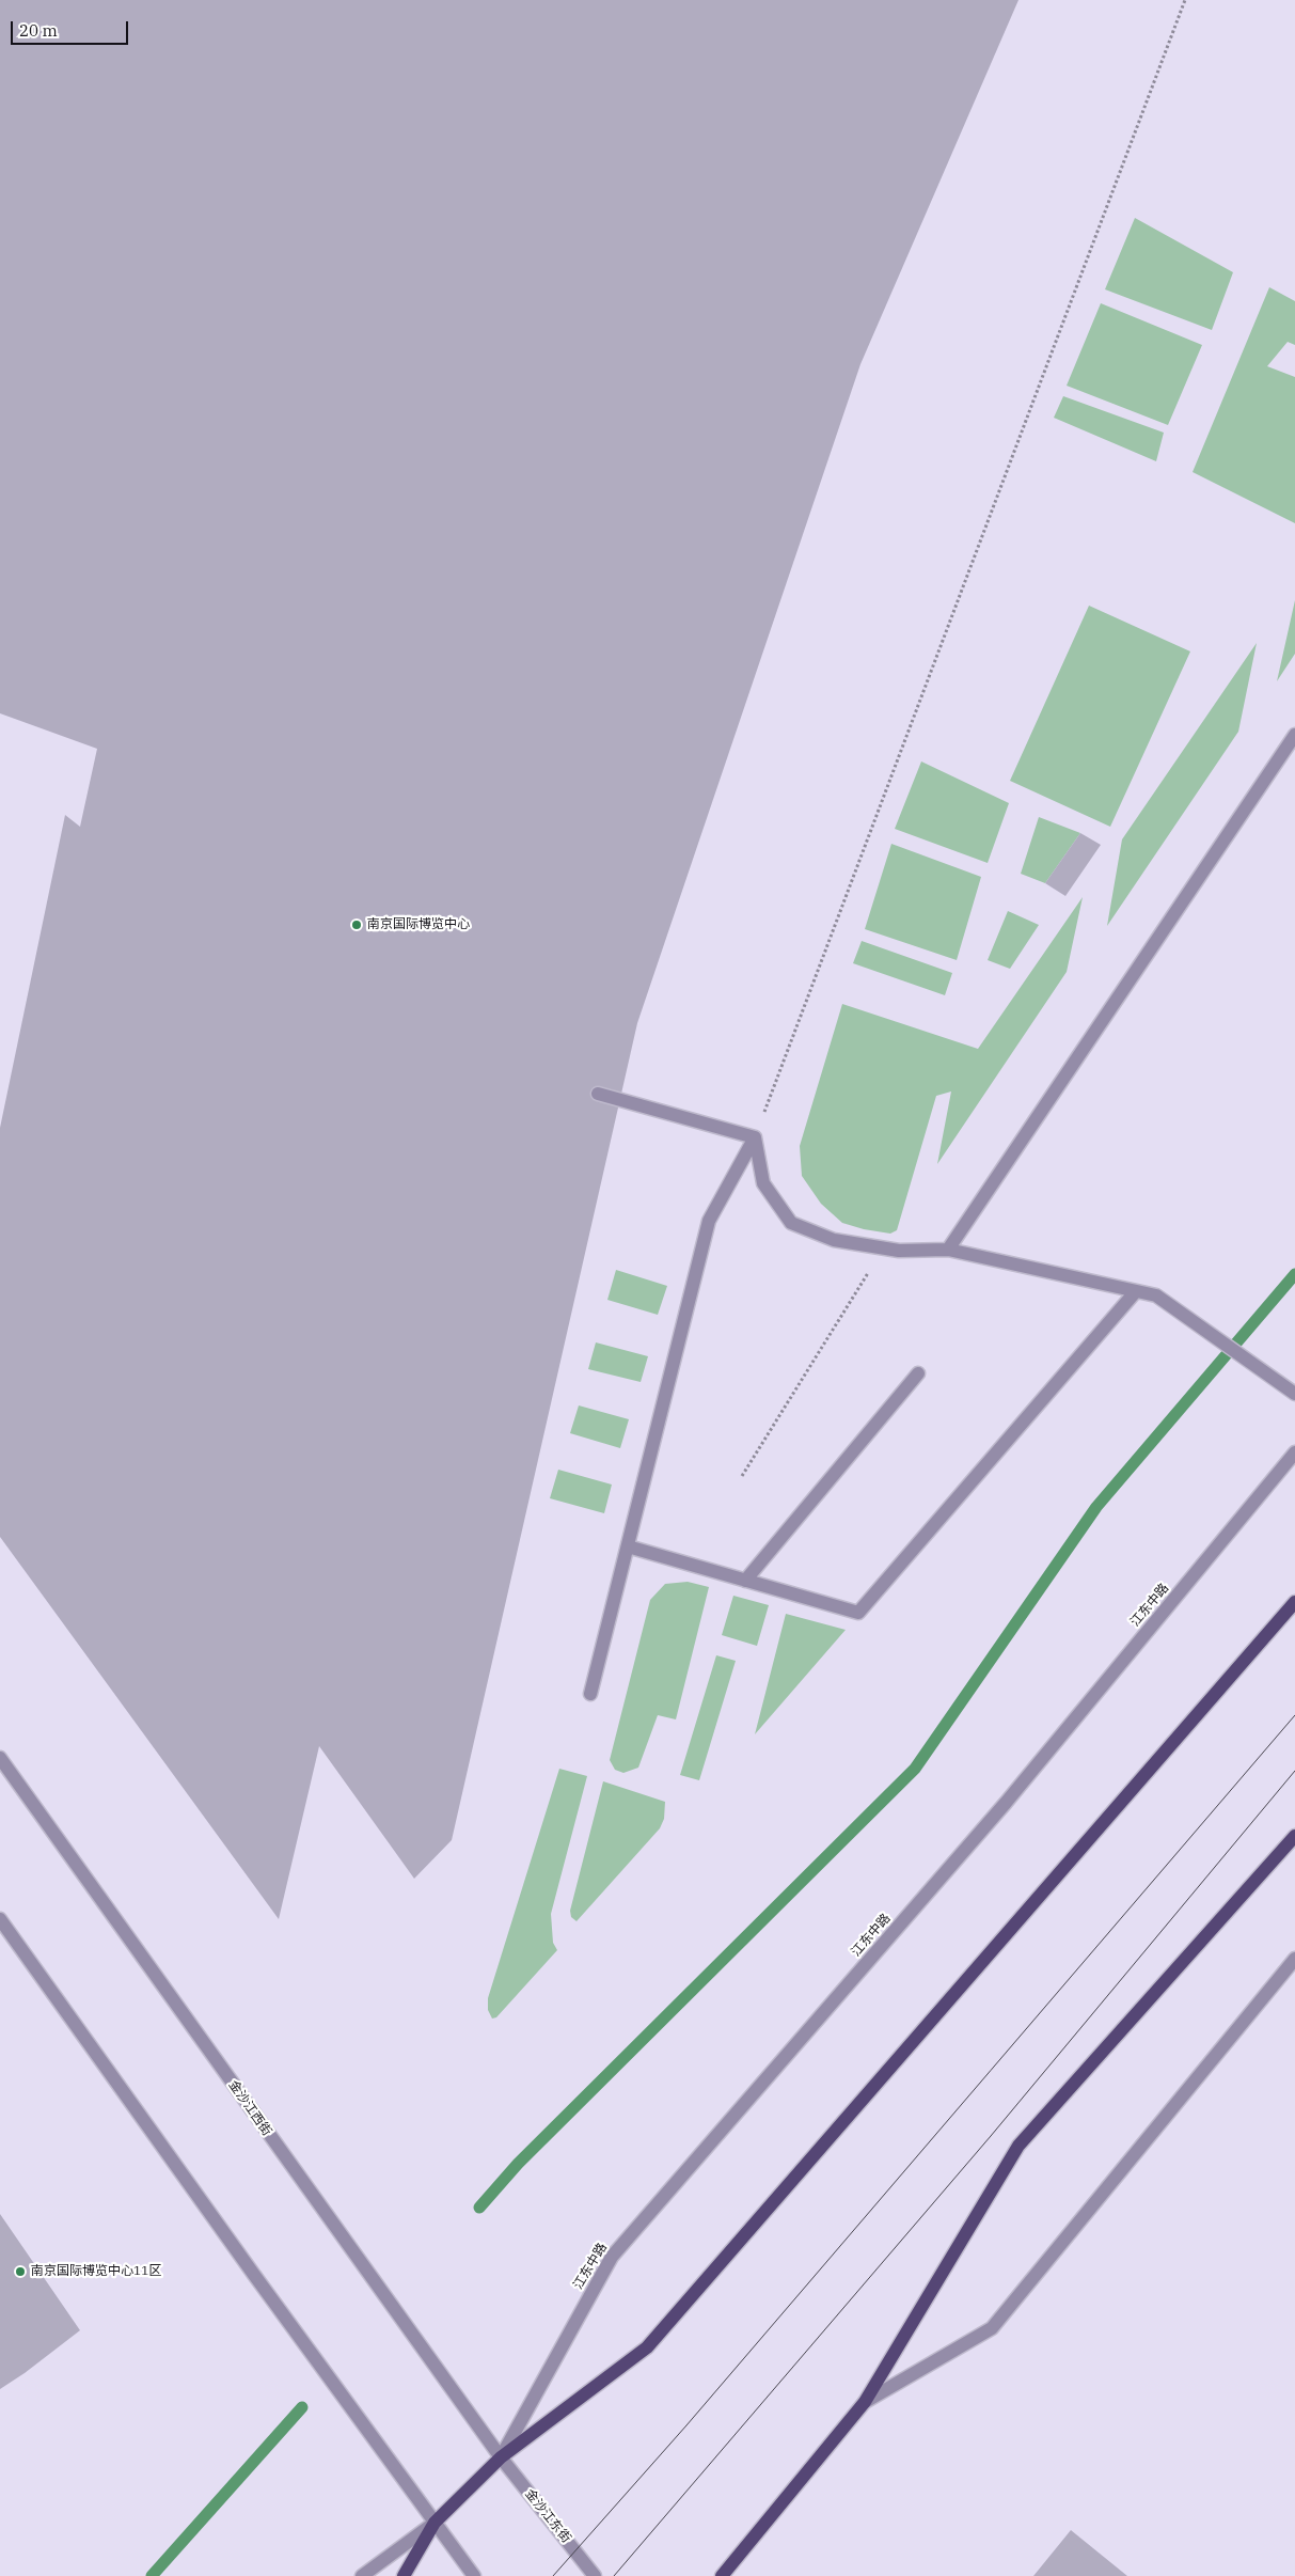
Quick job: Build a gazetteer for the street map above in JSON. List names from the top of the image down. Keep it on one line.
{"streets":{"main road":["江东中路"],"street":["金沙江西街","金沙江东街"]},"crossings":[["江东中路","金沙江西街"],["江东中路","金沙江东街"],["金沙江西街","金沙江东街"]],"places":["南京国际博览中心","南京国际博览中心11区"],"scale_bar":"20 m"}
